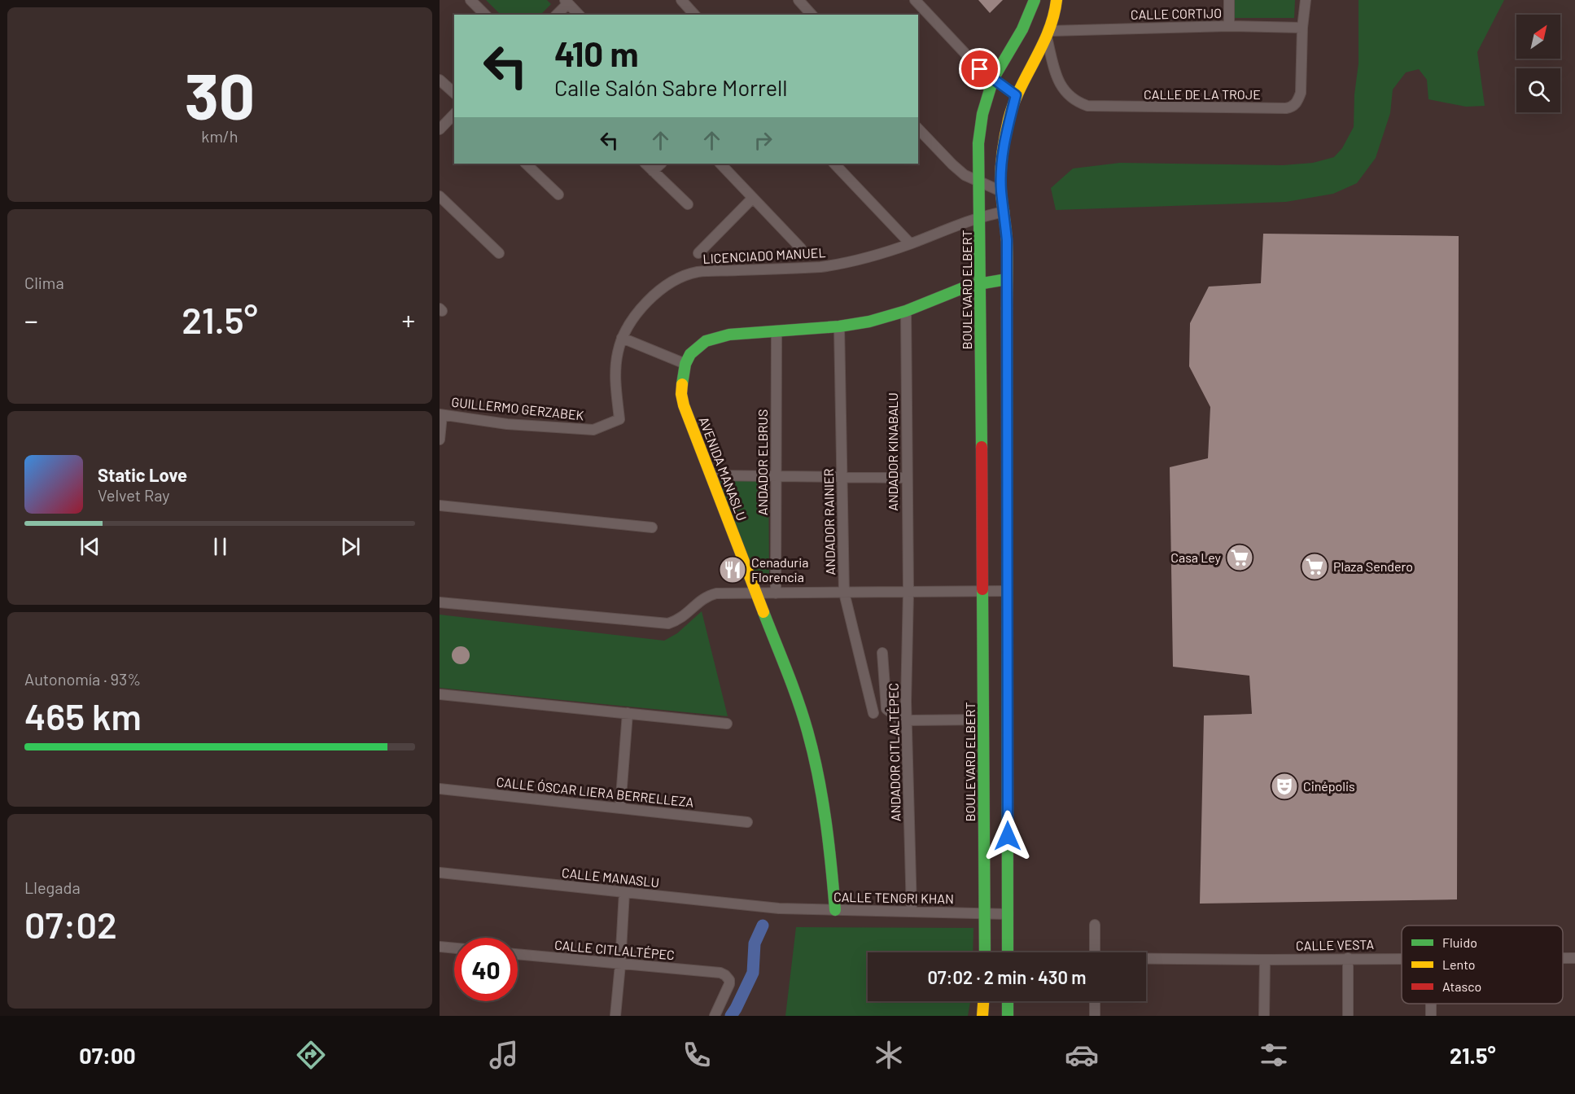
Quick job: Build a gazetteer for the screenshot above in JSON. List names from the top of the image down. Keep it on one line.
{"streets":{"street":["CALLE CORTIJO","CALLE DE LA TROJE","LICENCIADO MANUEL","BOULEVARD ELBERT","GUILLERMO GERZABEK","ANDADOR KINABALU","ANDADOR ELBRUS","AVENIDA MANASLU","ANDADOR RAINIER","ANDADOR CITLALTÉPEC","CALLE ÓSCAR LIERA BERRELLEZA","CALLE MANASLU","CALLE TENGRI KHAN","CALLE VESTA","CALLE CITLALTÉPEC"]},"crossings":[["CALLE CORTIJO","CALLE DE LA TROJE"],["LICENCIADO MANUEL","BOULEVARD ELBERT"],["LICENCIADO MANUEL","GUILLERMO GERZABEK"],["BOULEVARD ELBERT","CALLE TENGRI KHAN"],["ANDADOR KINABALU","ANDADOR CITLALTÉPEC"],["AVENIDA MANASLU","CALLE TENGRI KHAN"],["ANDADOR CITLALTÉPEC","CALLE TENGRI KHAN"],["CALLE MANASLU","CALLE TENGRI KHAN"]],"places":{"supermarket":["Casa Ley","Plaza Sendero"],"restaurant":["Cenaduria Florencia"],"theatre":["Cinépolis"]},"legend":["Fluido","Lento","Atasco"],"north":"top right","page":{"tile":[["30","km/h"],"Clima",["Autonomía · 93%","465 km"],["Llegada","07:02"]],"turn":["410 m","Calle Salón Sabre Morrell"],"heat":["−","21.5°","+"],"song":["Static Love","Velvet Ray"],"limit":"40","trip":"07:02 · 2 min · 430 m","tabs":["07:00","21.5°"]}}
